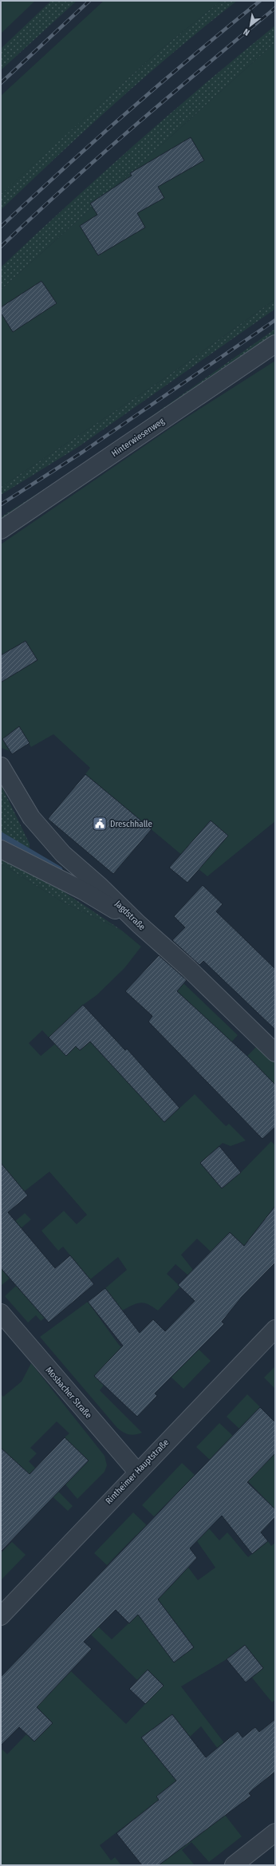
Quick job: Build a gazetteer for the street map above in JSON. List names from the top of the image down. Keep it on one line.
{"streets":{"street":["Hinterwiesenweg","Jagdstraße","Mosbacher Straße","Rintheimer Hauptstraße"]},"crossings":[["Mosbacher Straße","Rintheimer Hauptstraße"]],"places":{"public building":["Dreschhalle"]},"north":"bottom left"}
